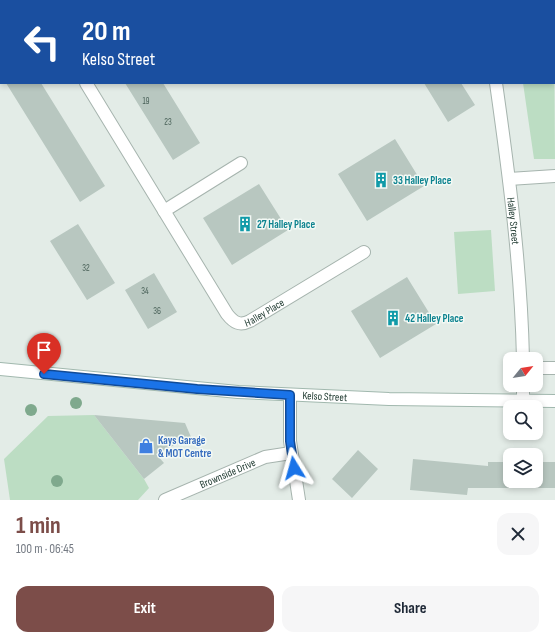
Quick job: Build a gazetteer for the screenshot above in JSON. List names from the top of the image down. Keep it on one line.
{"streets":{"street":["Halley Street","Halley Place","Kelso Street","Brownside Drive"]},"places":{"building":["33 Halley Place","27 Halley Place","42 Halley Place"],"shop":["Kays Garage & MOT Centre"]},"house_numbers":["19","23","32","34","36"],"north":"top right","page":{"turn":["20 m","Kelso Street"],"heading":["1 min","100 m · 06:45"],"buttons":["Exit","Share"]}}
